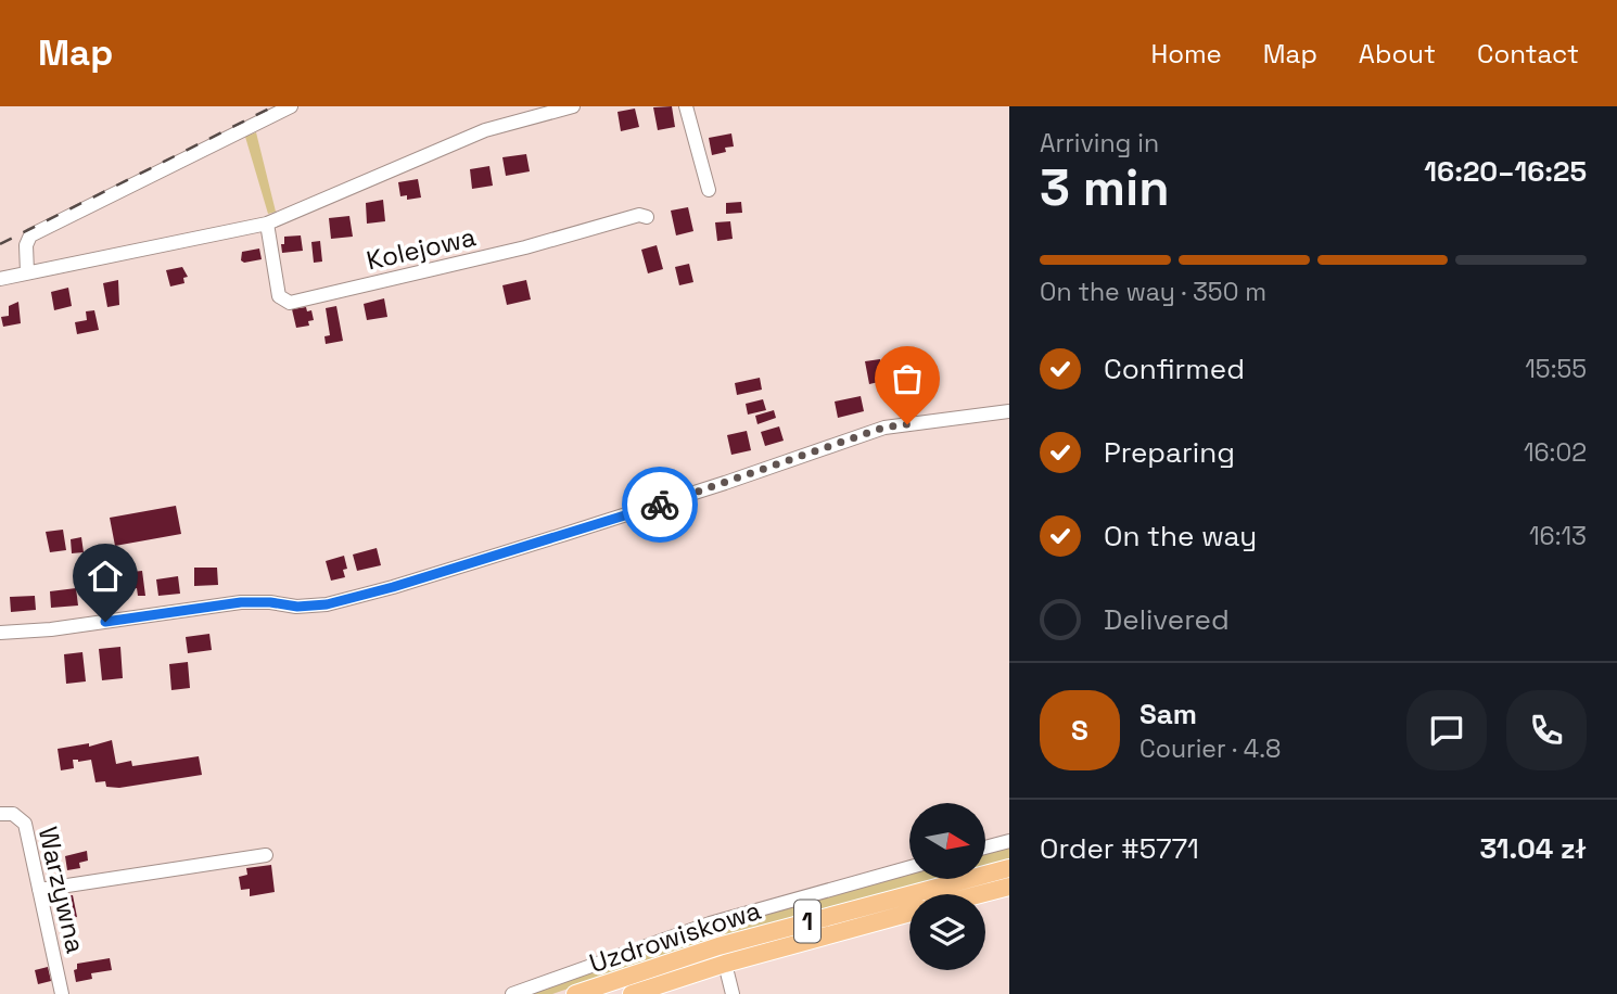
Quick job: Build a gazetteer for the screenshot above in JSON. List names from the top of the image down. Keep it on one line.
{"streets":{"main road":["1","Uzdrowiskowa"],"street":["Kolejowa","Warzywna"]},"north":"right","page":{"header":"Map","nav":["Home","Map","About","Contact"],"heading":["3 min","Arriving in","16:20–16:25"],"panel":["Sam","Courier · 4.8","Order #5771","31.04 zł"],"bar":"On the way · 350 m","list":[["Confirmed","15:55"],["Preparing","16:02"],["On the way","16:13"],"Delivered"],"round":"S"}}
